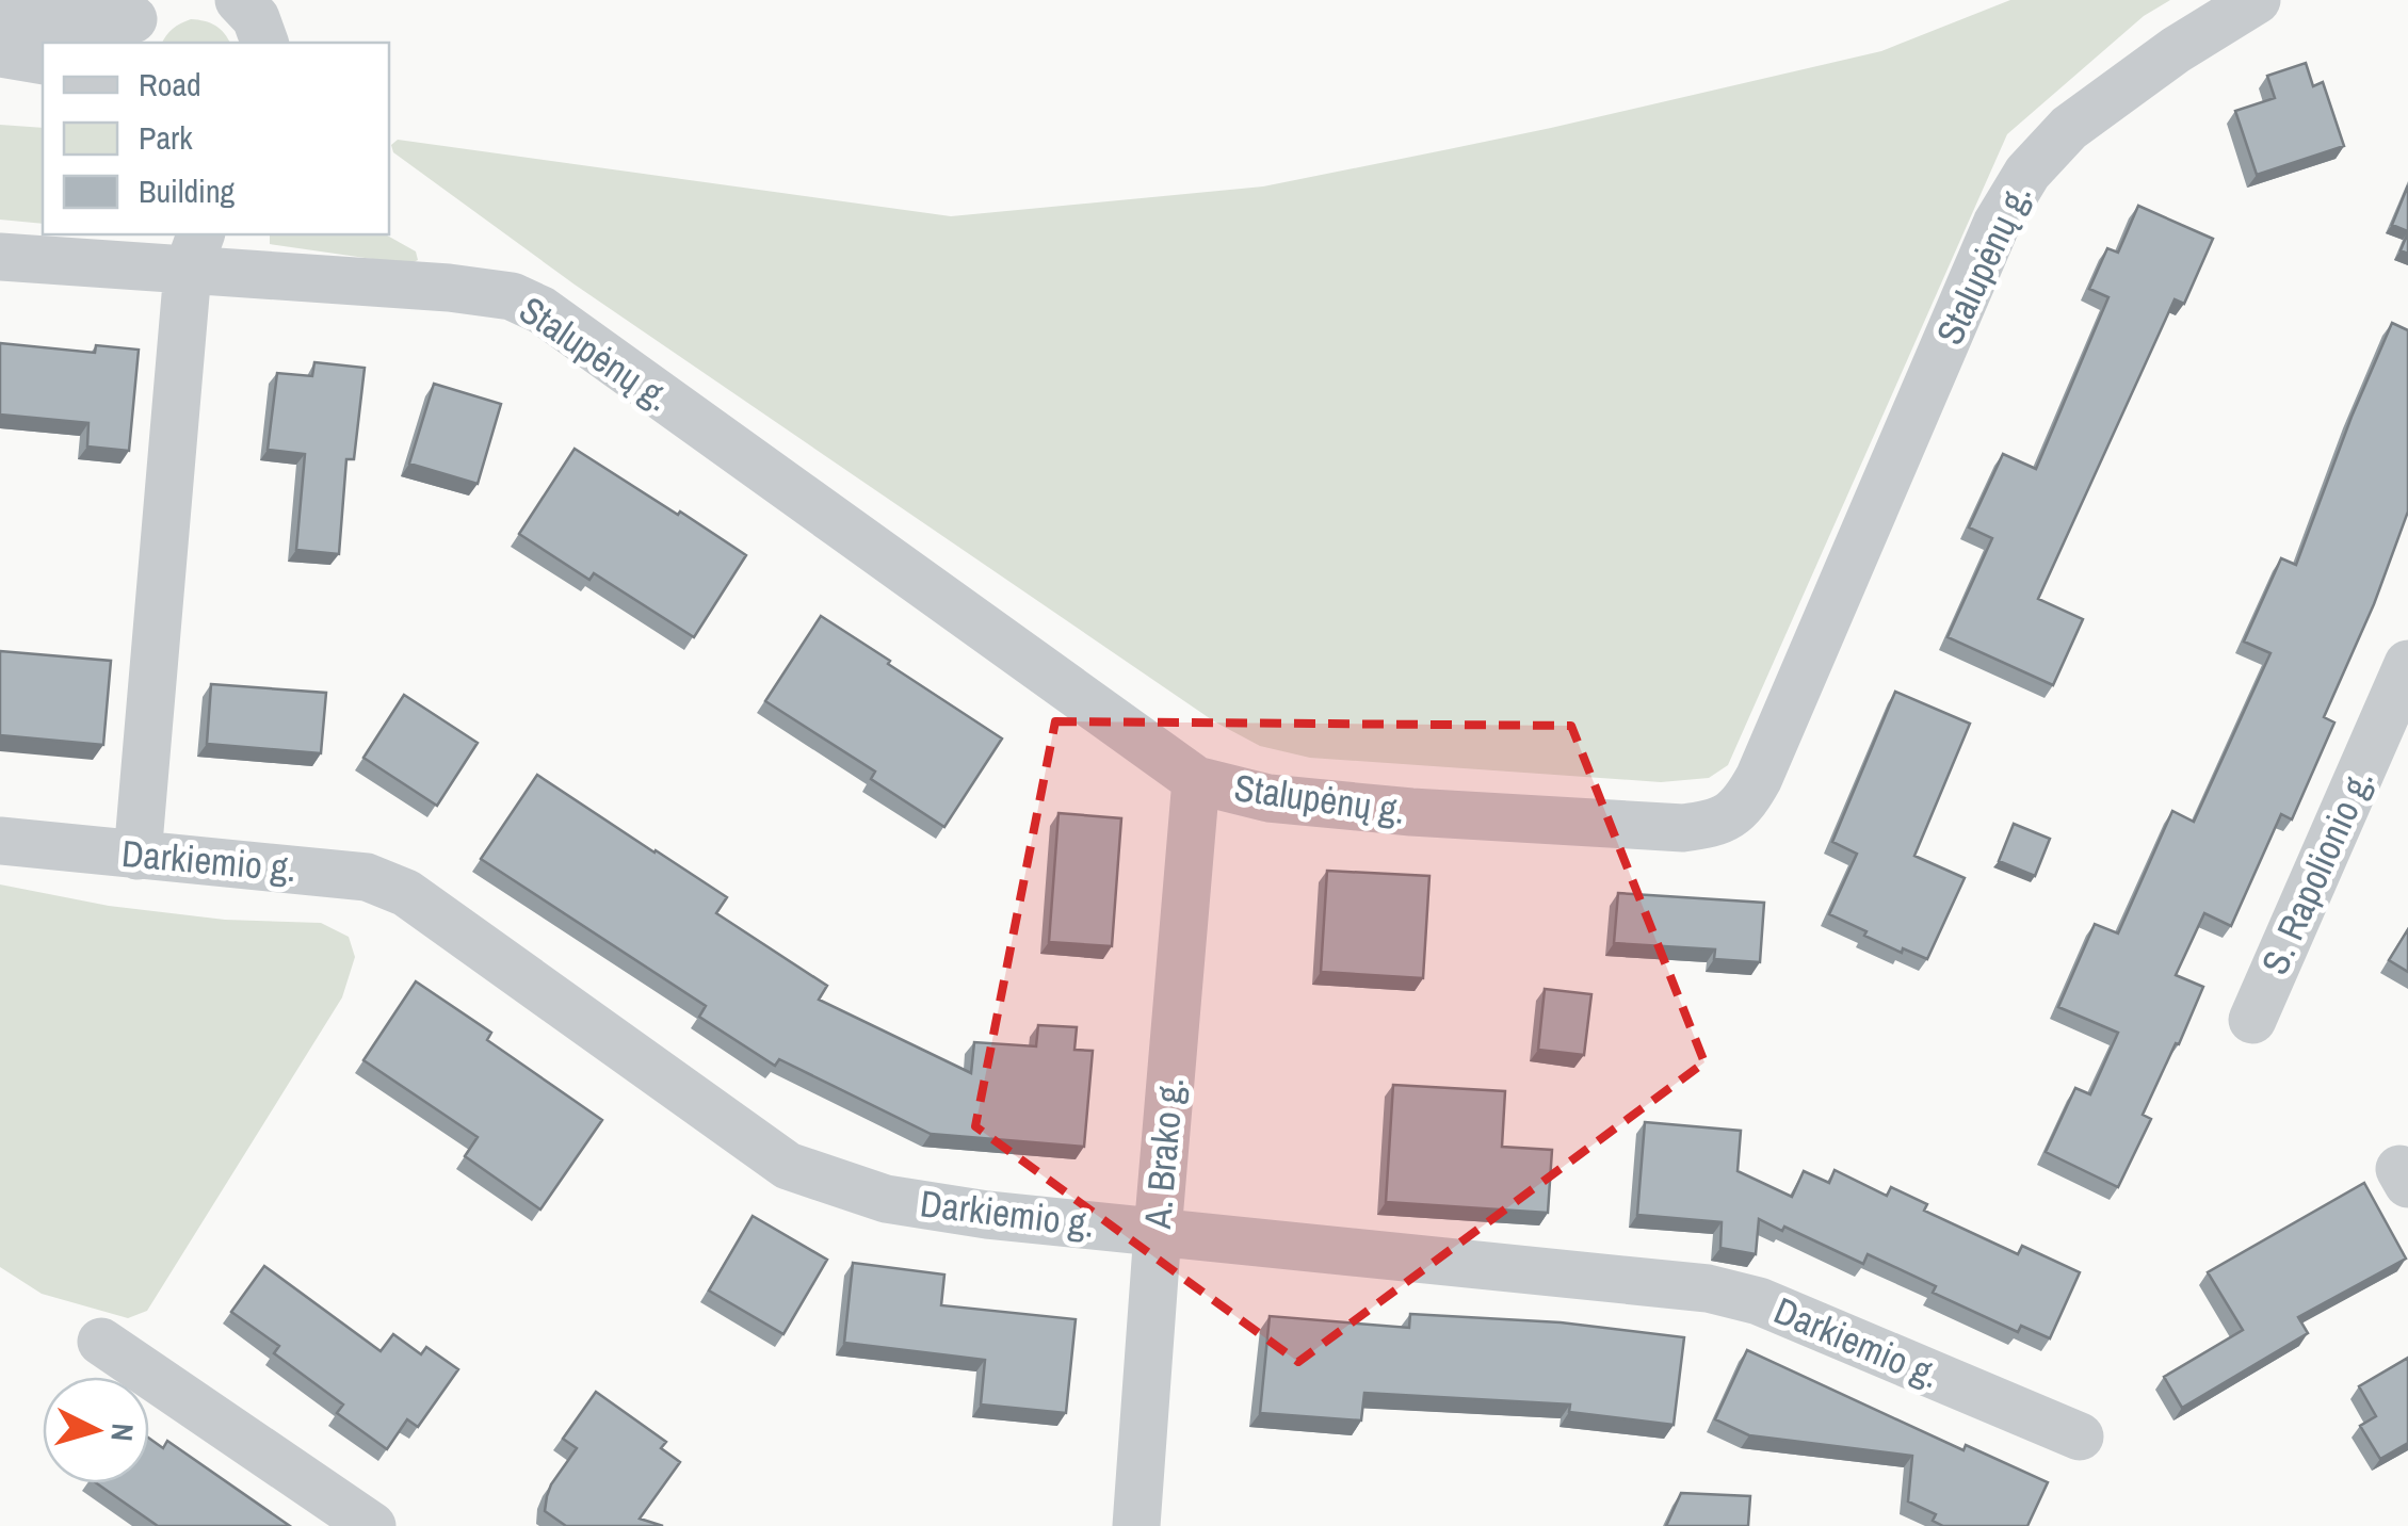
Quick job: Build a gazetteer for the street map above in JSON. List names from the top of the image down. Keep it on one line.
{"streets":{"street":["Stalupėnų g.","Darkiemio g.","S. Rapolionio g.","A. Brako g."]},"crossings":[["Stalupėnų g.","A. Brako g."],["Darkiemio g.","A. Brako g."]],"legend":["Road","Park","Building"],"north":"right"}
